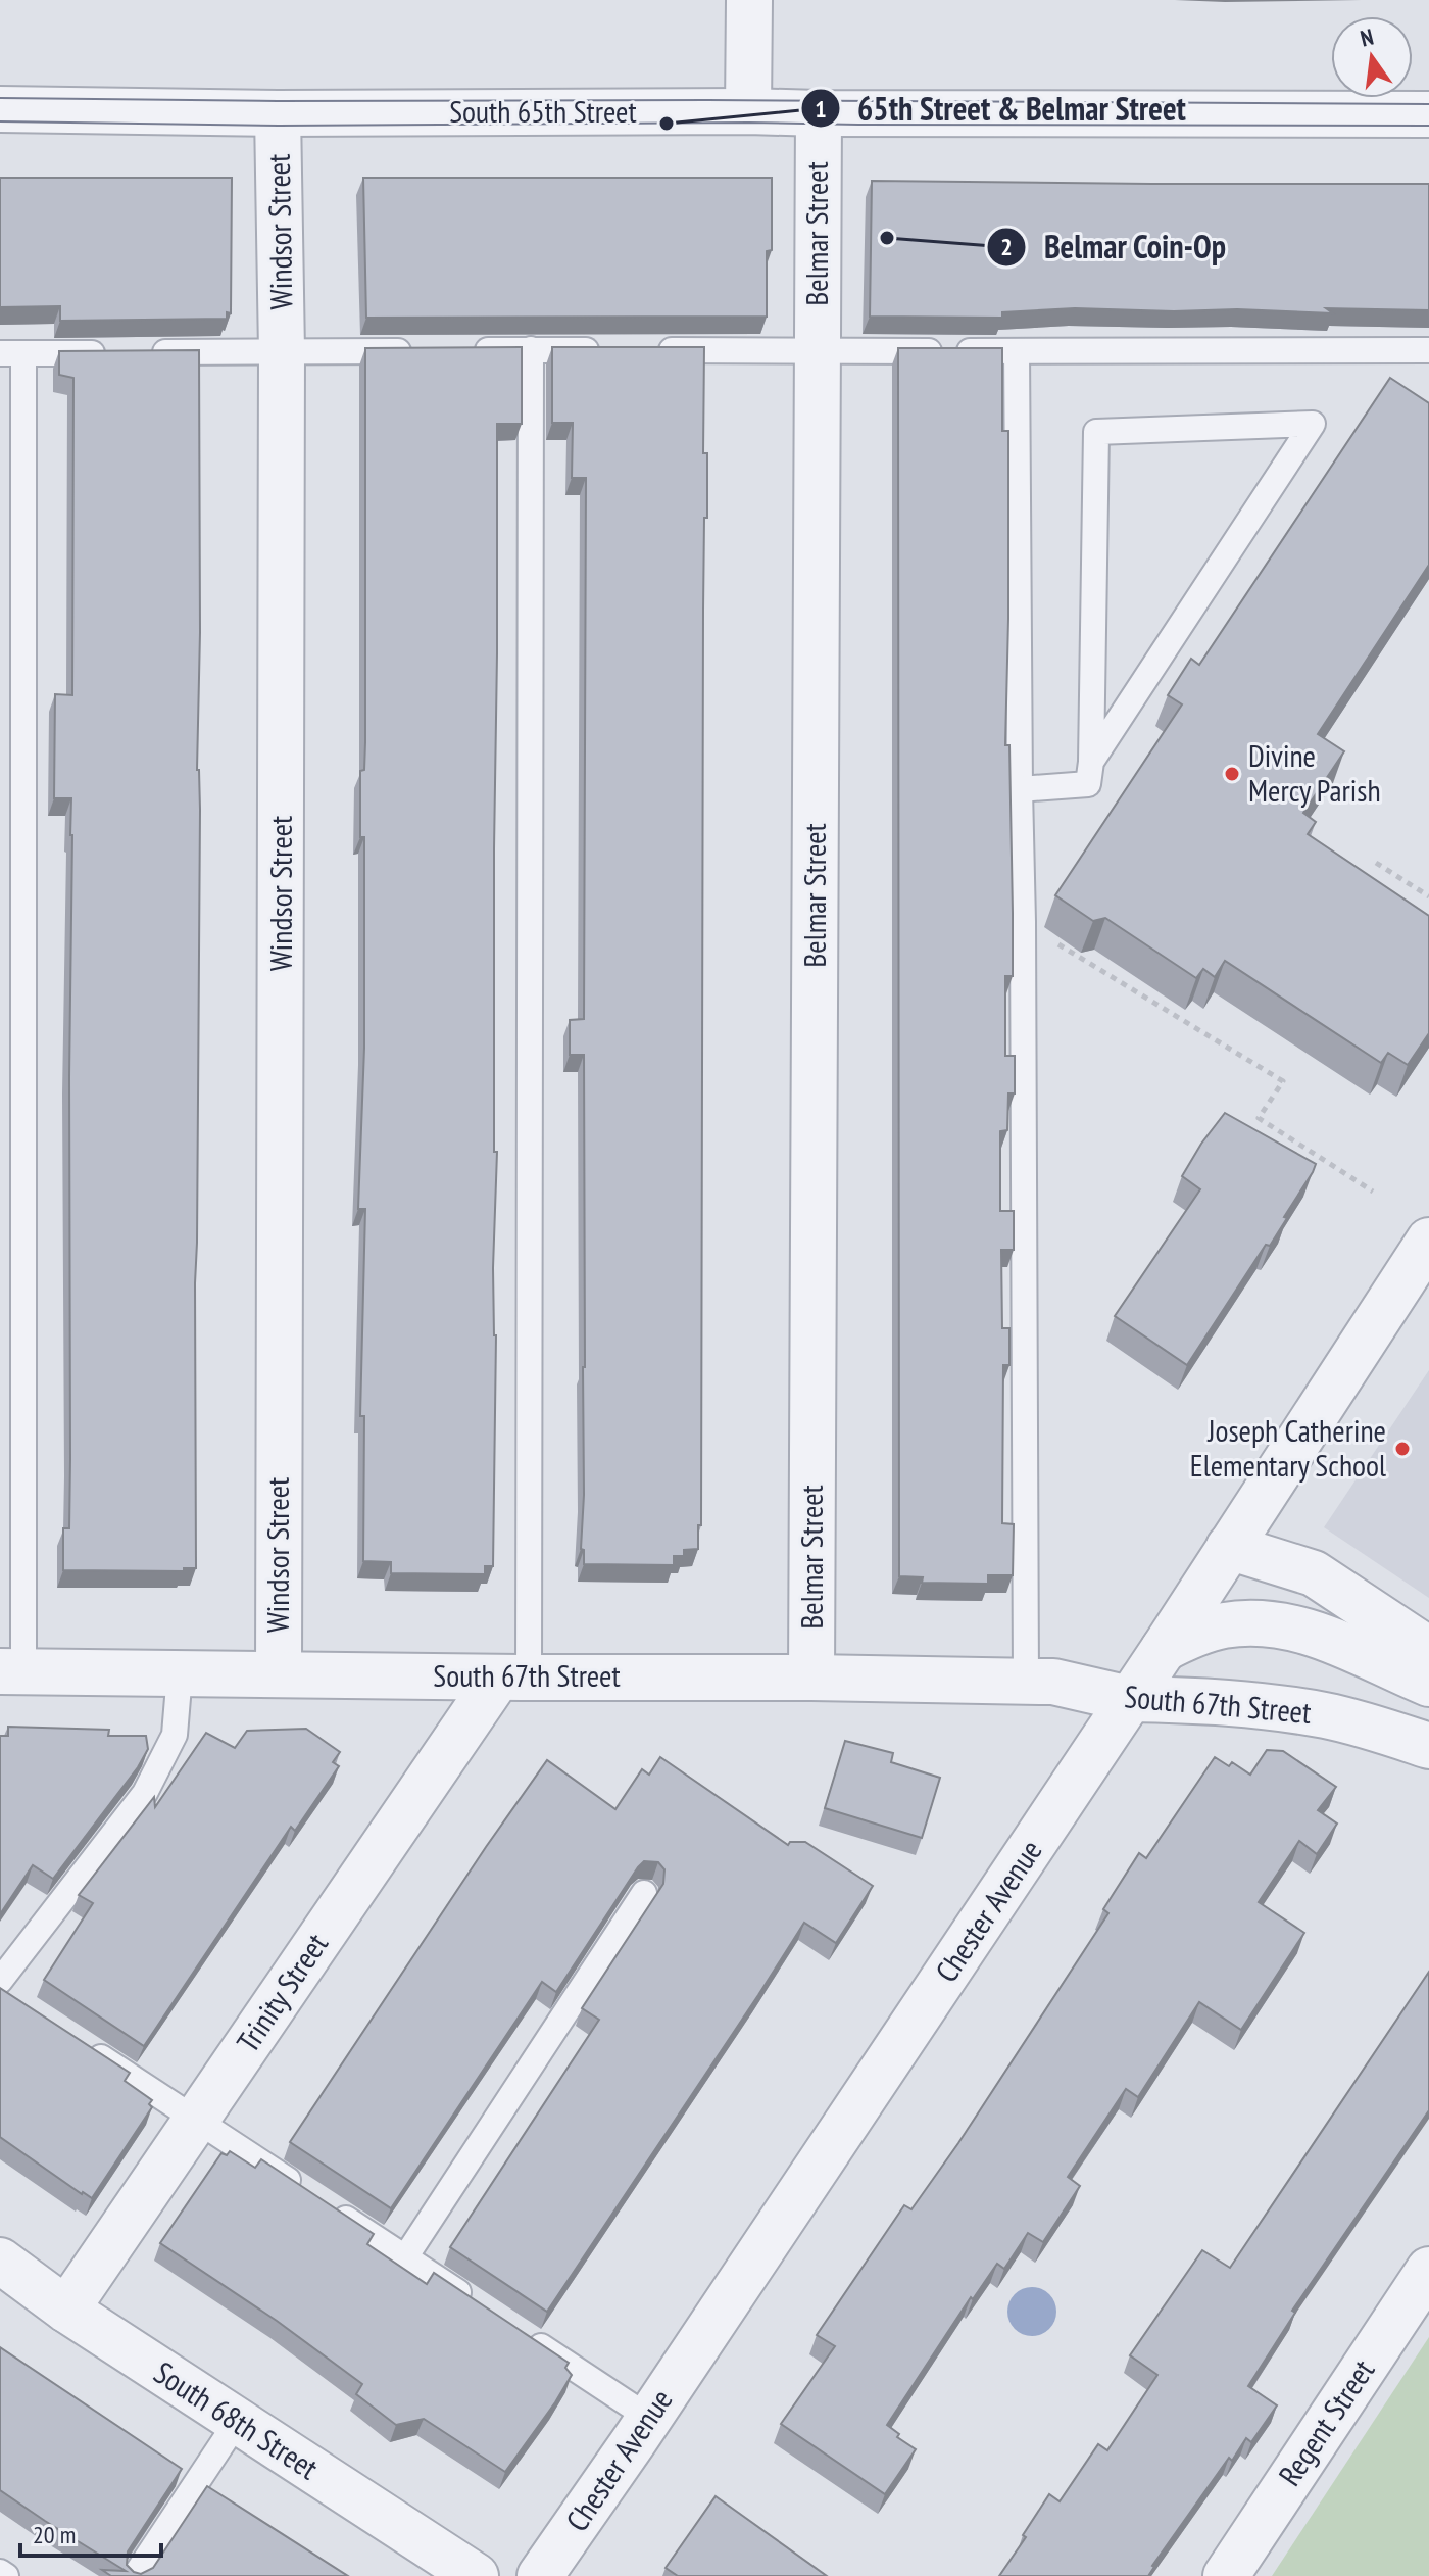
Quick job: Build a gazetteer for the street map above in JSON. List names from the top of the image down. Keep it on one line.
{"streets":{"street":["South 65th Street","Windsor Street","Belmar Street","South 67th Street","Chester Avenue","Trinity Street","South 68th Street","Regent Street"]},"crossings":[["South 65th Street","Windsor Street"],["South 65th Street","Belmar Street"],["Windsor Street","South 67th Street"],["Belmar Street","South 67th Street"],["South 67th Street","Chester Avenue"],["South 67th Street","Trinity Street"],["Trinity Street","South 68th Street"]],"places":["65th Street & Belmar Street","Belmar Coin-Op","Divine Mercy Parish","Joseph Catherine Elementary School"],"scale_bar":"20 m","north":"top"}
